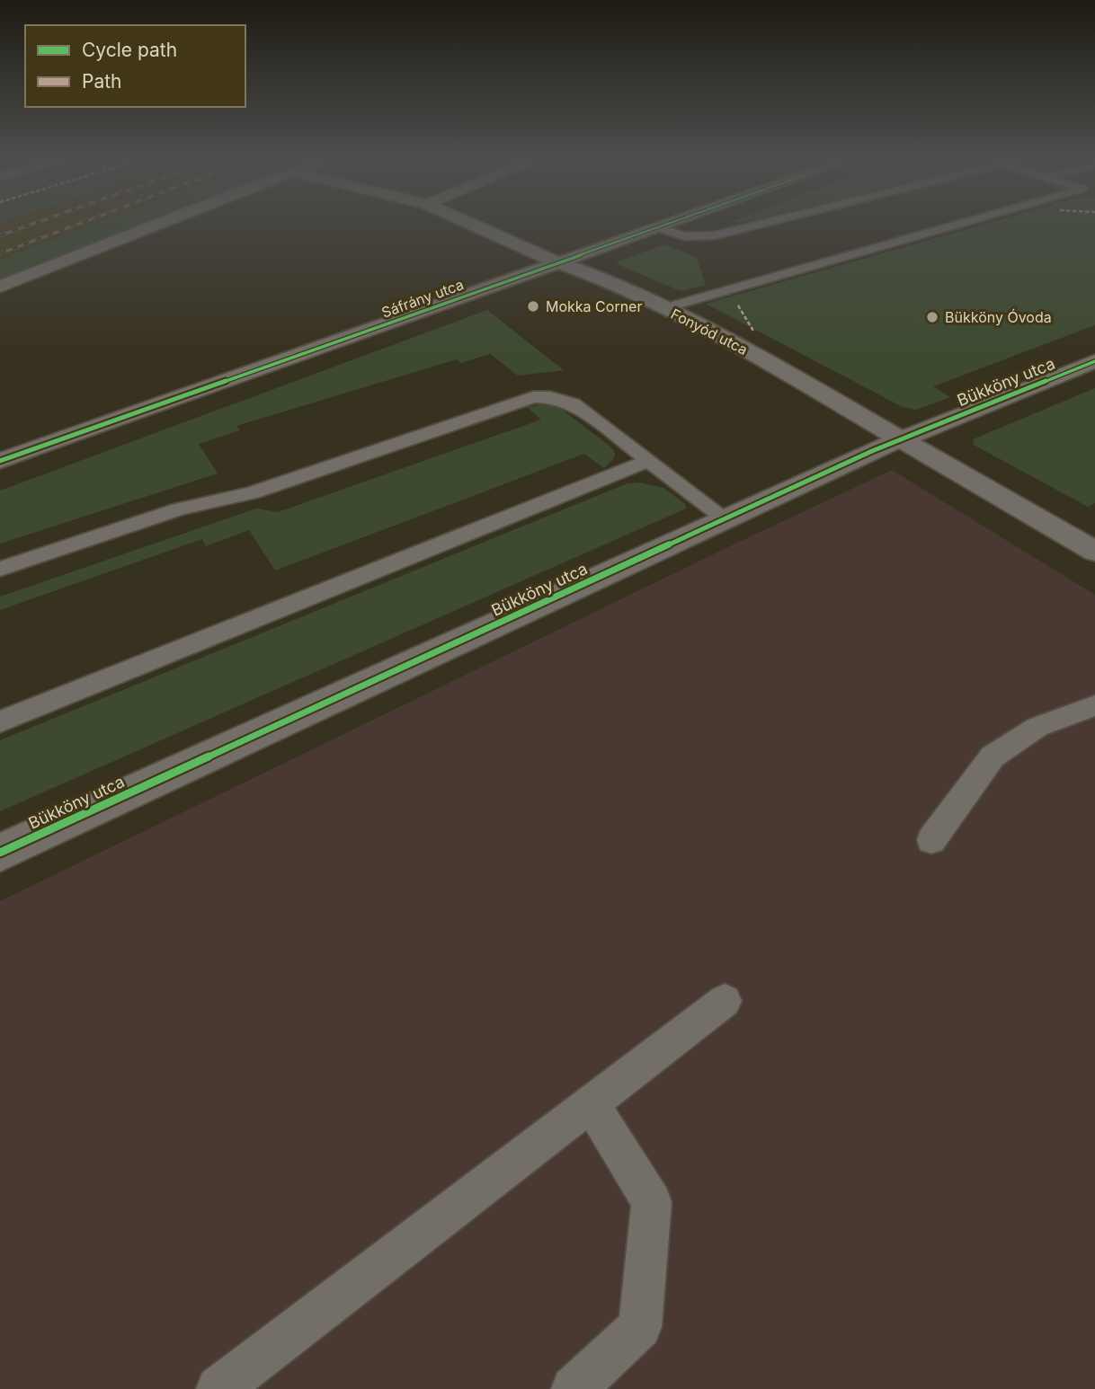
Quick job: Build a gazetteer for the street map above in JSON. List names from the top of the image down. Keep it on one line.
{"streets":{"street":["Sáfrány utca","Fonyód utca","Bükköny utca"]},"crossings":[["Sáfrány utca","Fonyód utca"],["Fonyód utca","Bükköny utca"]],"places":["Mokka Corner","Bükköny Óvoda"],"legend":["Cycle path","Path"]}
